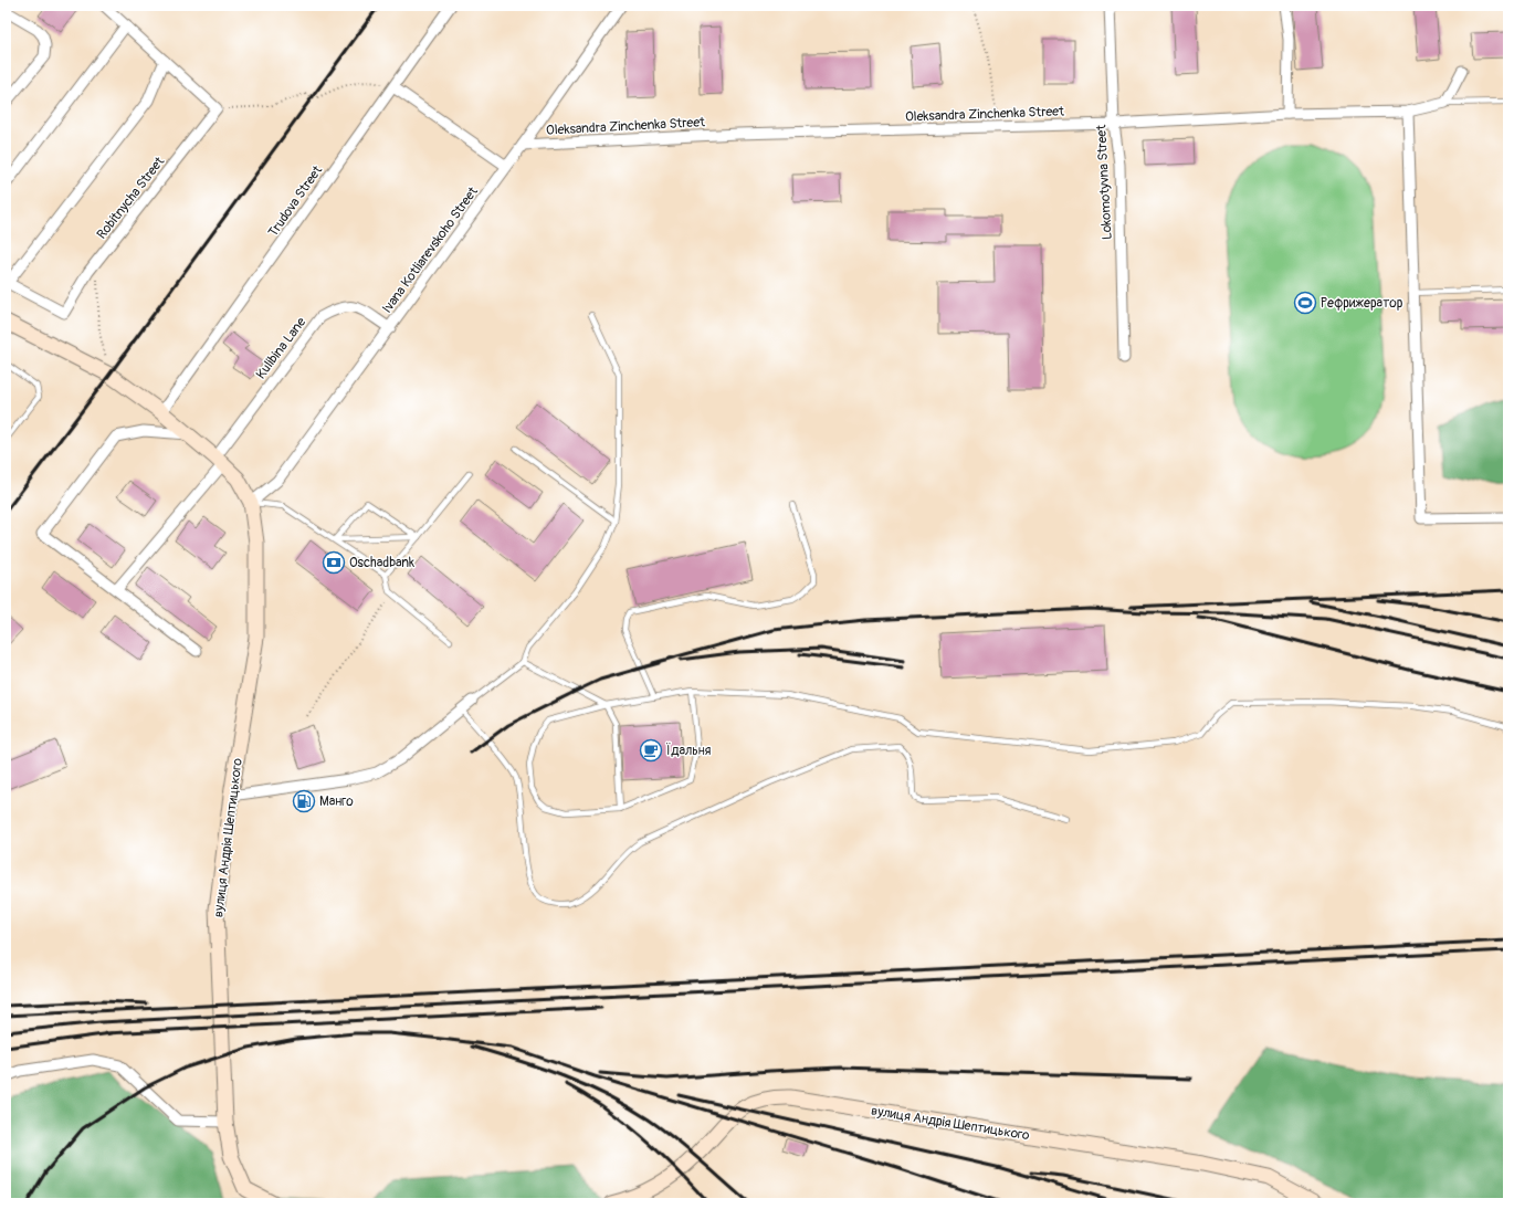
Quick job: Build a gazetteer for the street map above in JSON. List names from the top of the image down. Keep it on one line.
{"streets":{"main road":["вулиця Андрія Шептицького"],"street":["Oleksandra Zinchenka Street","Lokomotyvna Street","Robitnycha Street","Trudova Street","Ivana Kotliarevskoho Street","Kulibina Lane"]},"crossings":[["Oleksandra Zinchenka Street","Lokomotyvna Street"],["Oleksandra Zinchenka Street","Ivana Kotliarevskoho Street"],["Trudova Street","вулиця Андрія Шептицького"],["Ivana Kotliarevskoho Street","Kulibina Lane"],["Ivana Kotliarevskoho Street","вулиця Андрія Шептицького"],["Kulibina Lane","вулиця Андрія Шептицького"]],"places":{"sports":["Рефрижератор"],"bank":["Oschadbank"],"cafe":["Їдальня"],"fuel station":["Манго"]}}
